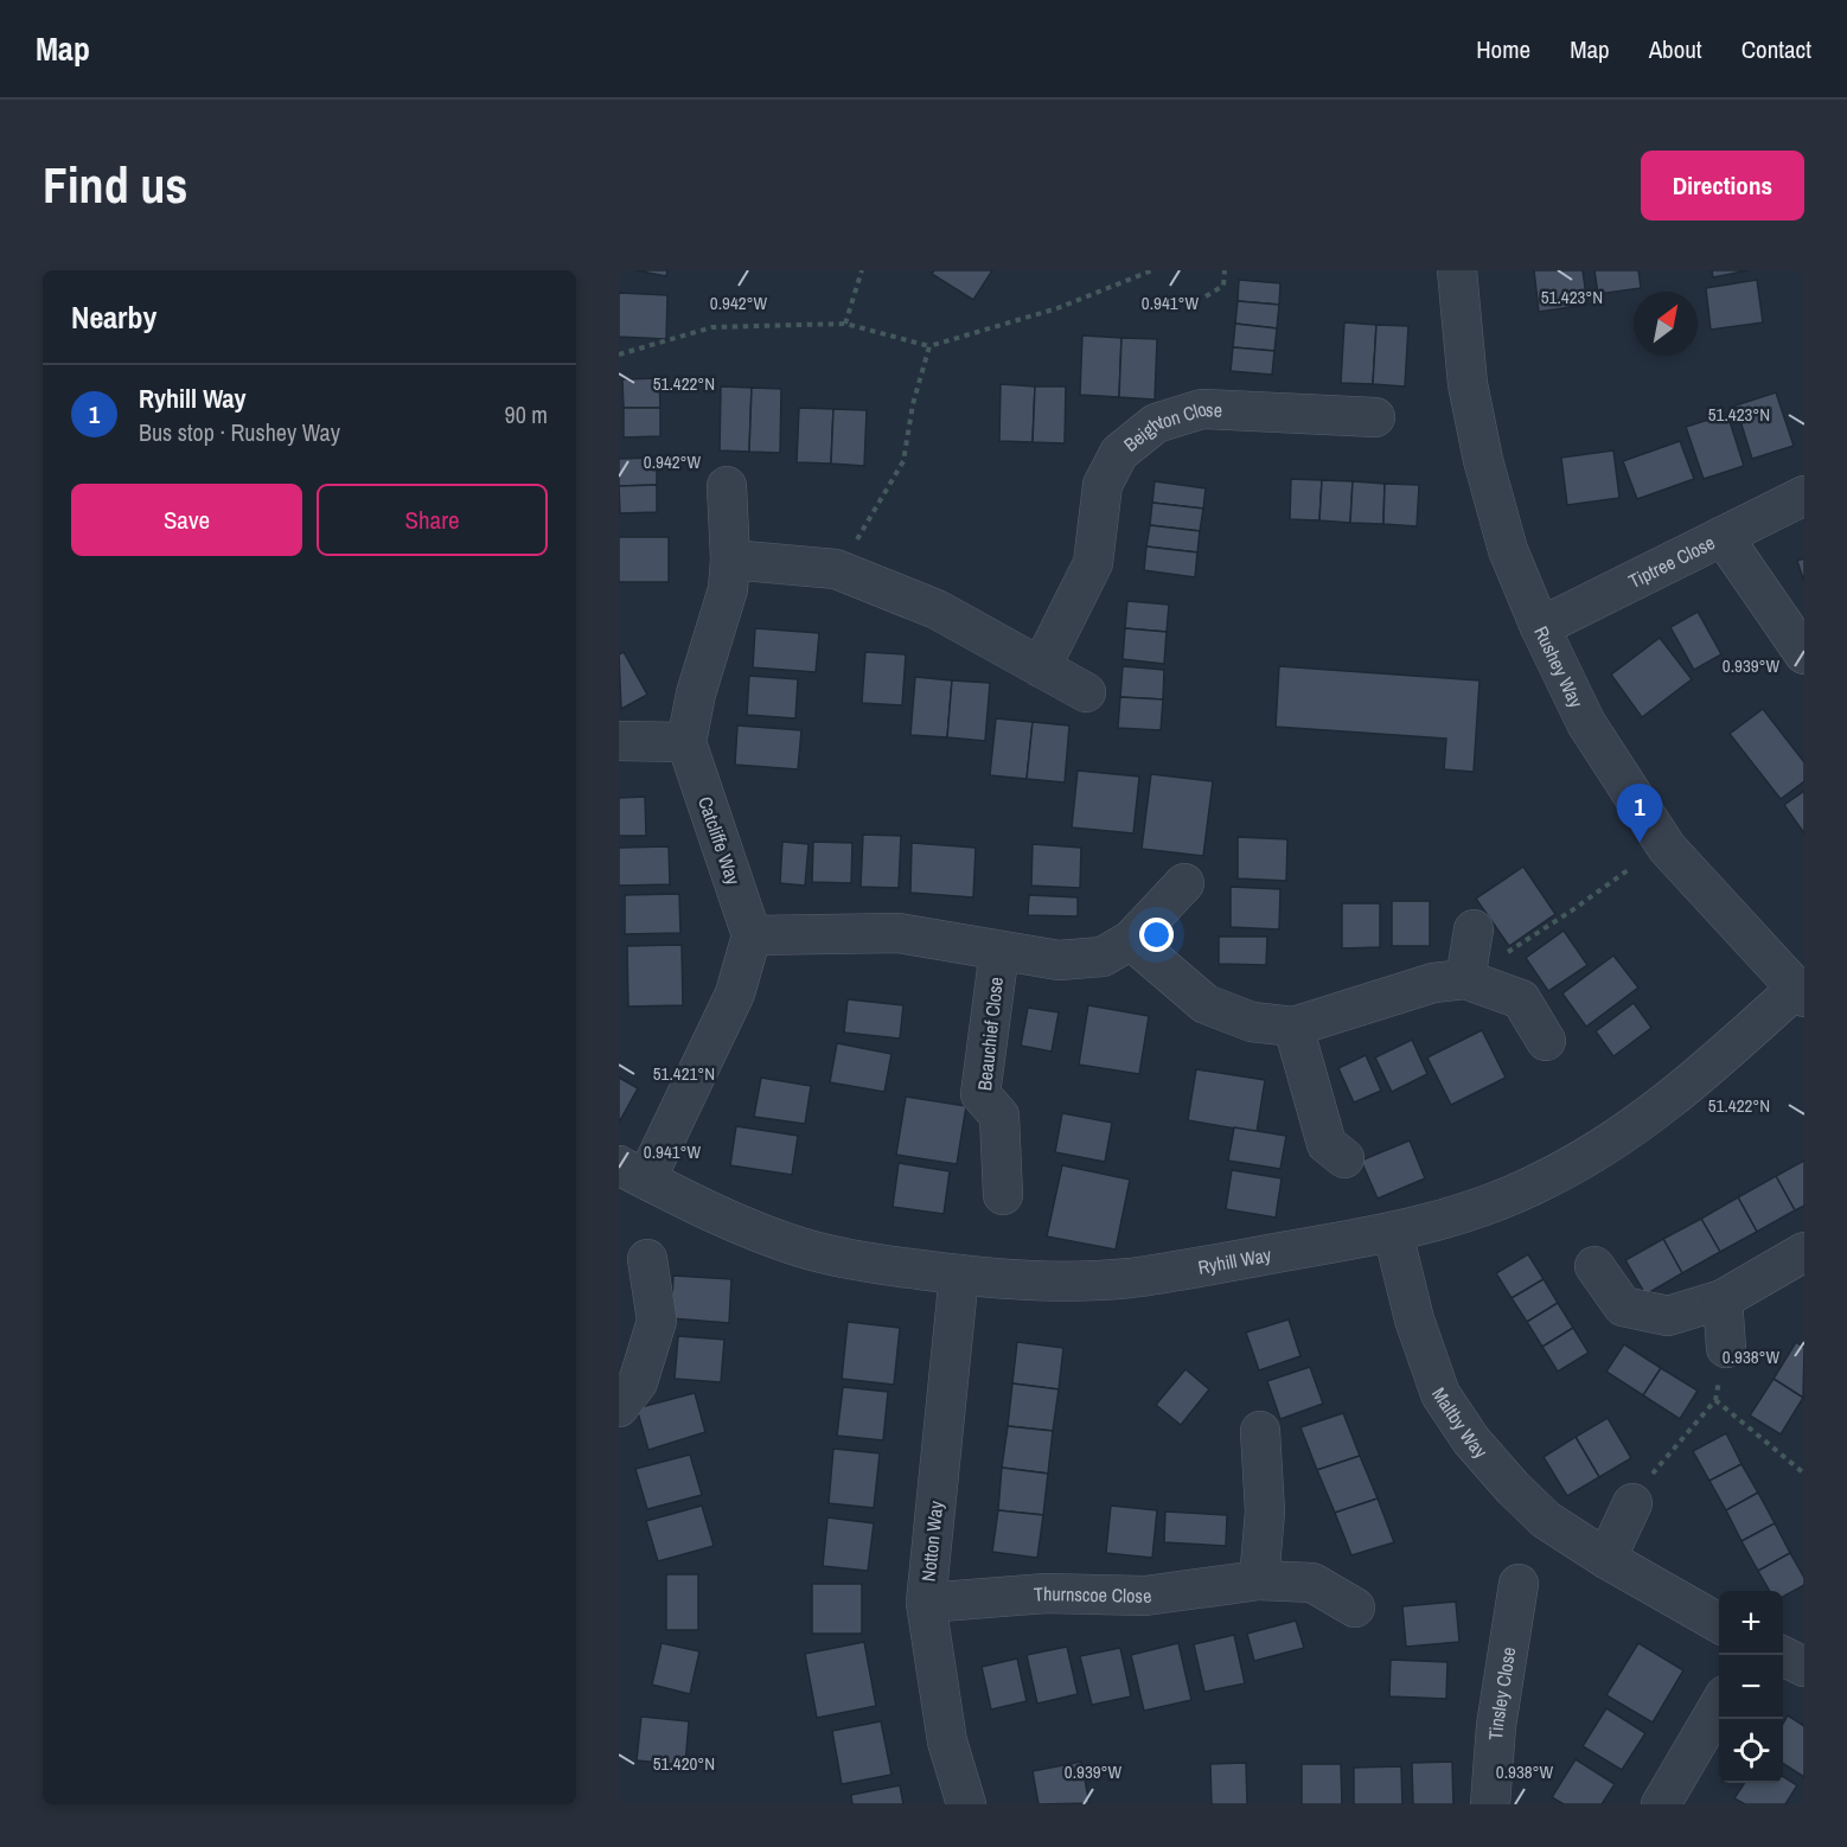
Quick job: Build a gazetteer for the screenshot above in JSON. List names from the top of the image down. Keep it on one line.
{"streets":{"street":["Beighton Close","Tiptree Close","Rushey Way","Catcliffe Way","Beauchief Close","Ryhill Way","Maltby Way","Notton Way","Thurnscoe Close","Tinsley Close"]},"crossings":[["Tiptree Close","Rushey Way"],["Rushey Way","Ryhill Way"],["Catcliffe Way","Beauchief Close"],["Ryhill Way","Maltby Way"],["Ryhill Way","Notton Way"],["Notton Way","Thurnscoe Close"]],"north":"top right","page":{"header":"Map","nav":["Home","Map","About","Contact"],"buttons":["Directions",["Save","Share"]],"title":"Find us","heading":"Nearby","list":[{"mark":"1","name":"Ryhill Way","note":"Bus stop · Rushey Way","value":"90 m"}],"pins":"1","map_buttons":["+","−"]},"coordinates":["51.423°N","0.942°W","0.941°W","51.422°N","0.939°W","51.421°N","0.938°W","51.420°N"]}
